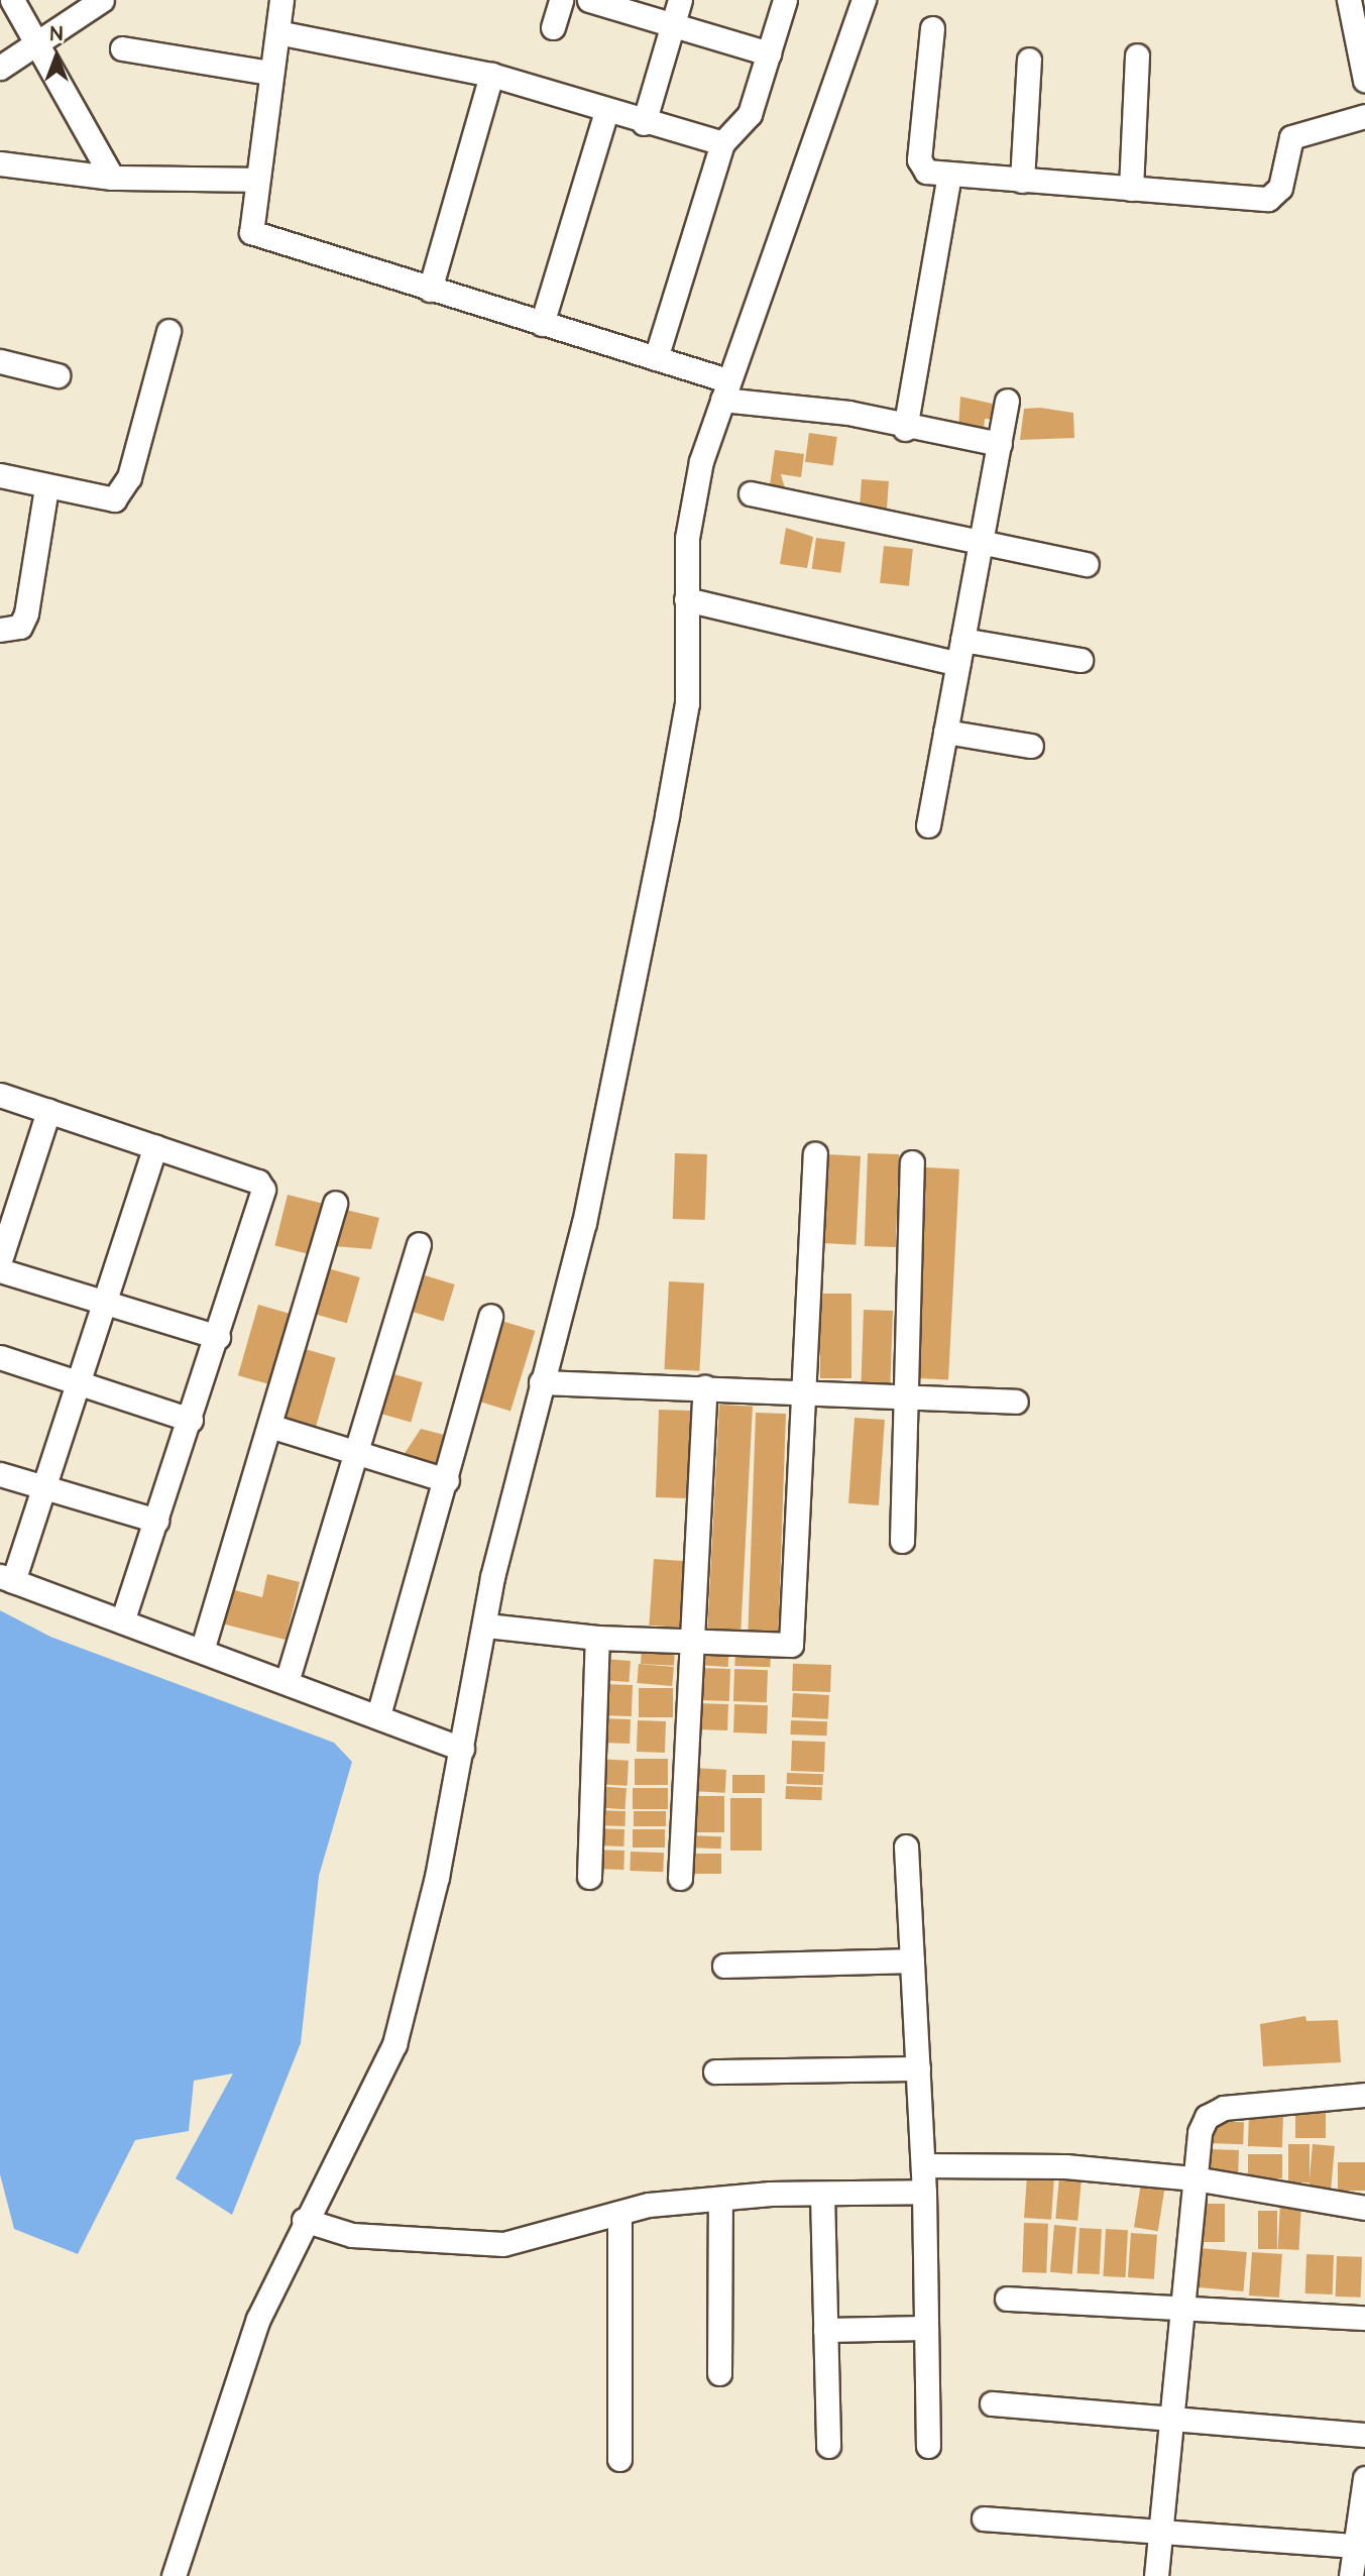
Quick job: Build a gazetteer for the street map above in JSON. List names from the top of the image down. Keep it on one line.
{"north":"top"}
